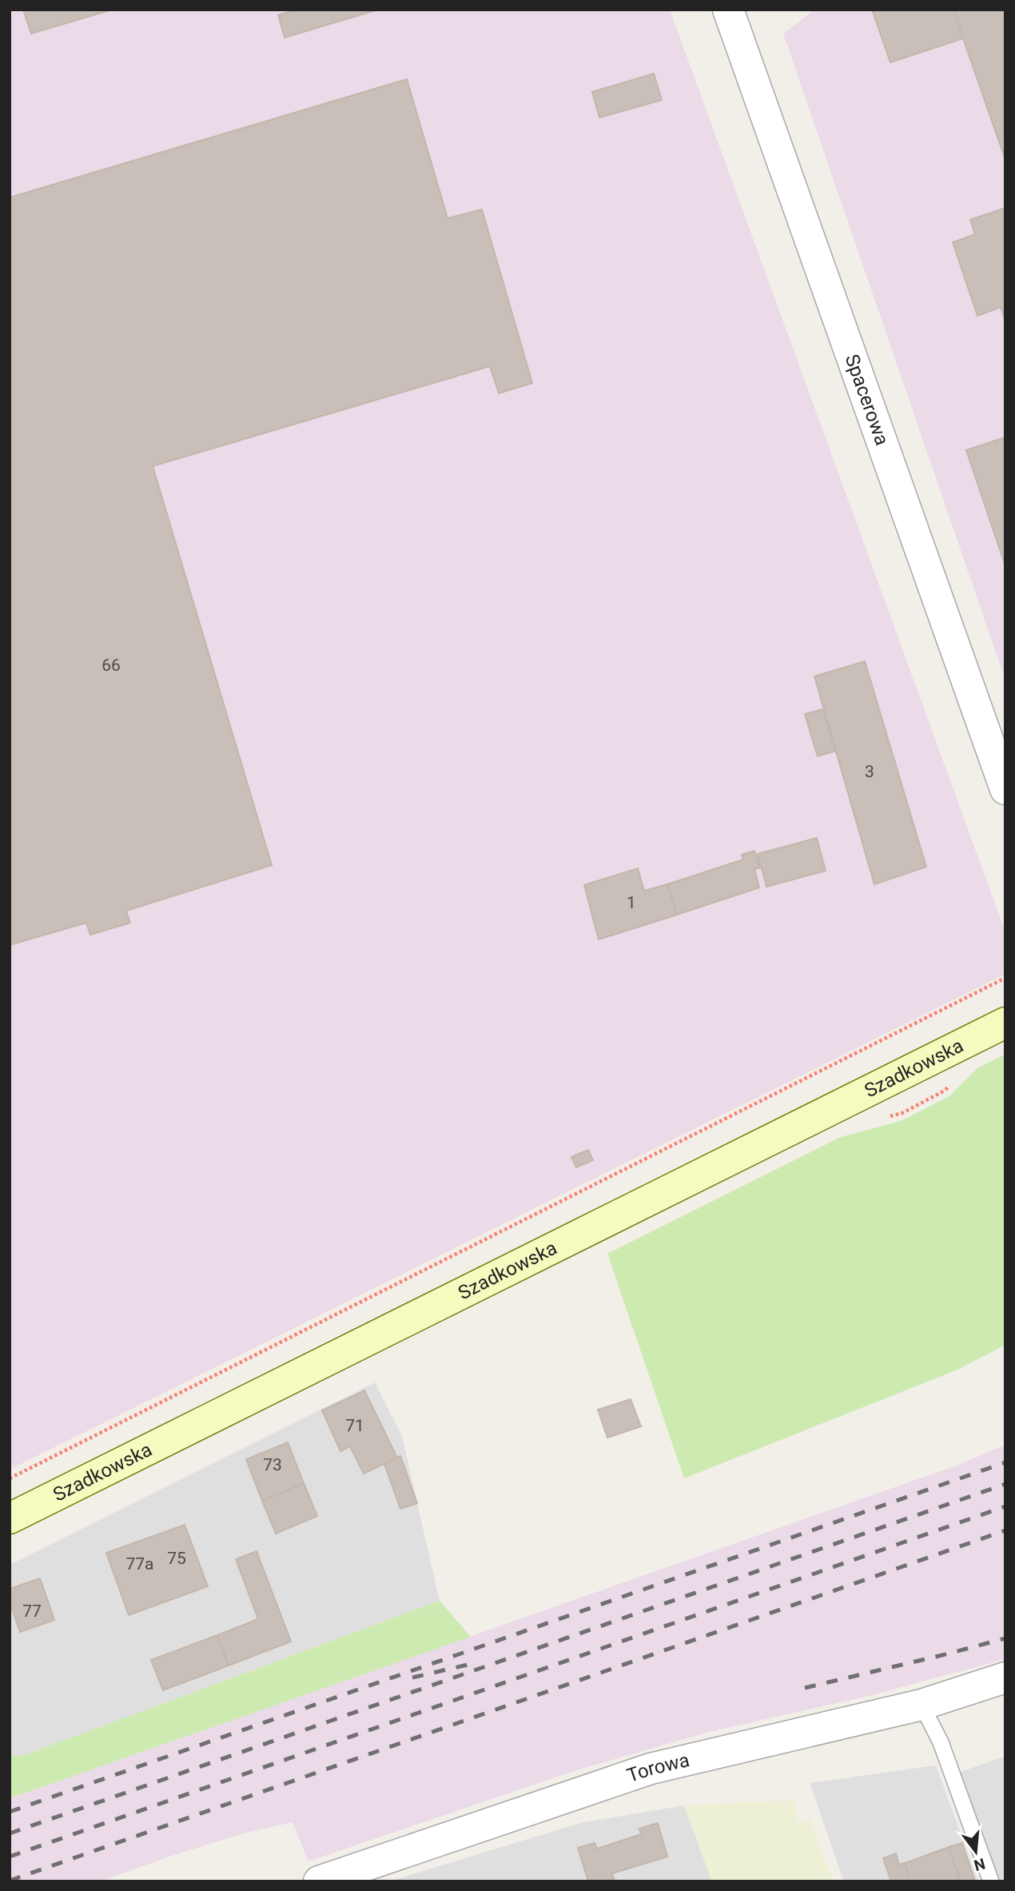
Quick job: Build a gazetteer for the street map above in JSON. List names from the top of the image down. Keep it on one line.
{"streets":{"street":["Spacerowa","Szadkowska","Torowa"]},"house_numbers":["66","3","1","71","73","75","77a","77"],"north":"bottom"}
